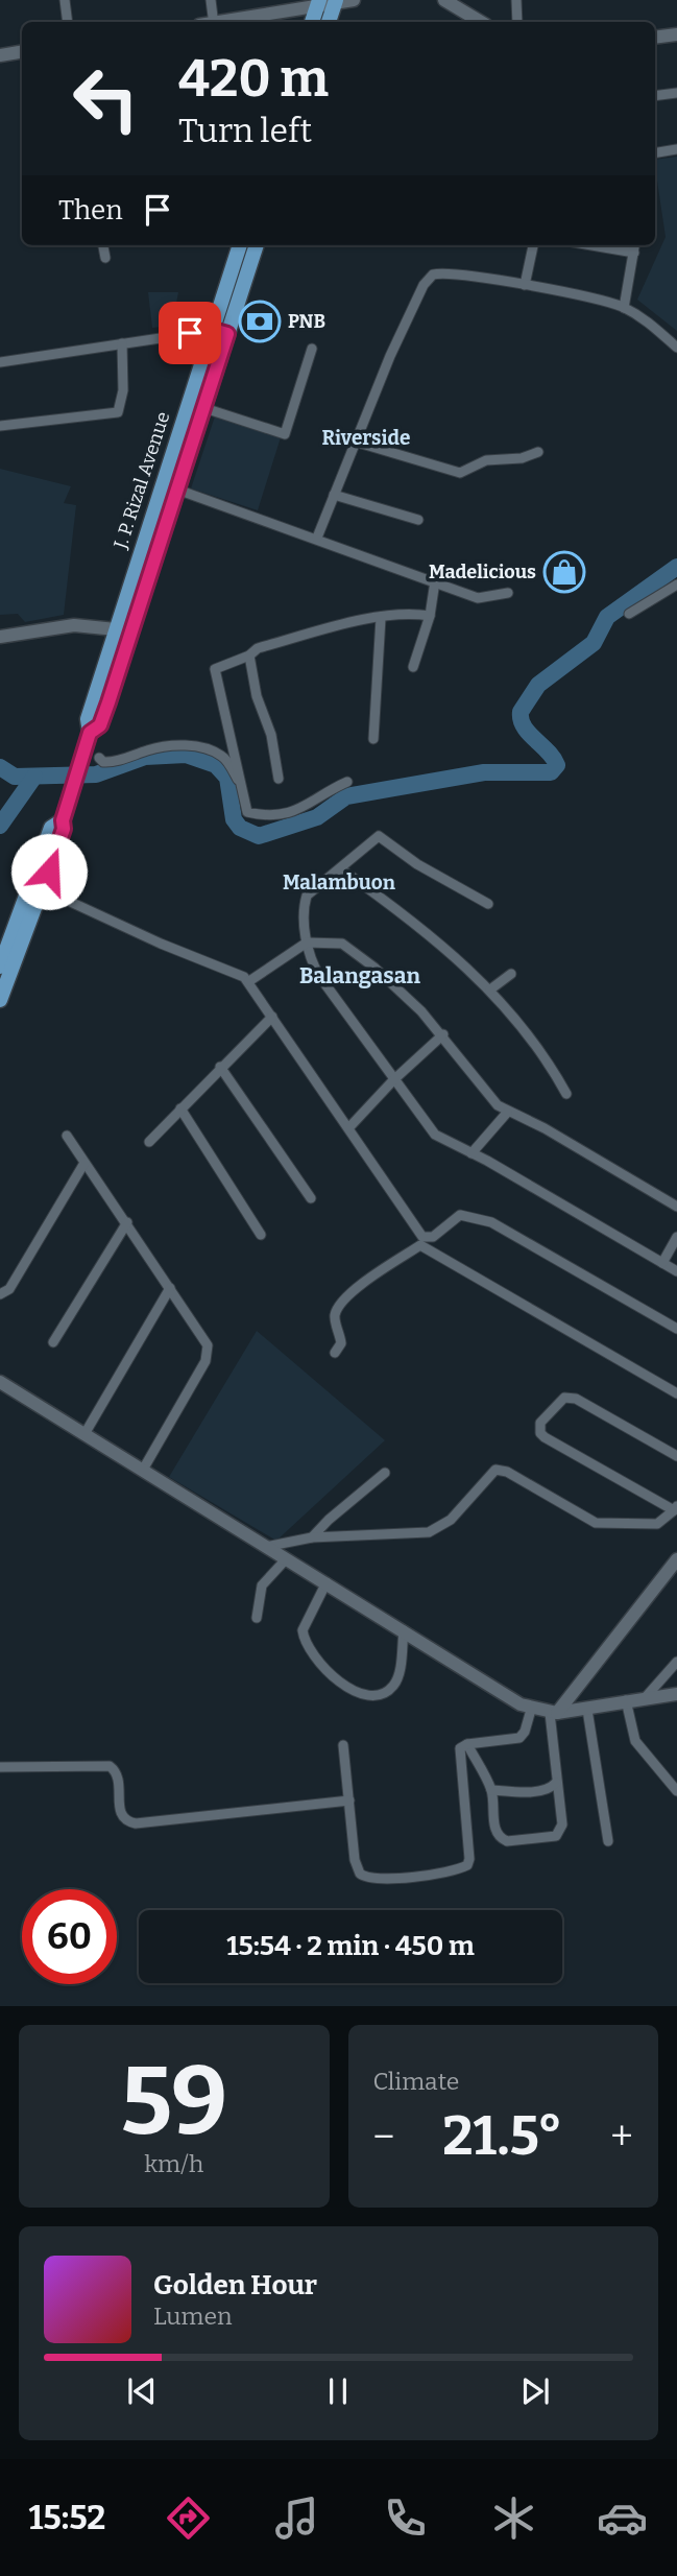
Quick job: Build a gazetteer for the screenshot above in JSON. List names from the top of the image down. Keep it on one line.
{"streets":{"main road":["J. P. Rizal Avenue"]},"districts":["Riverside","Malambuon","Balangasan"],"places":{"bank":["PNB"],"shop":["Madelicious"]},"page":{"turn":["420 m","Turn left"],"then":"Then","limit":"60","trip":"15:54 · 2 min · 450 m","tile":[["59","km/h"],"Climate"],"heat":["−","21.5°","+"],"song":["Golden Hour","Lumen"],"tabs":"15:52"}}
